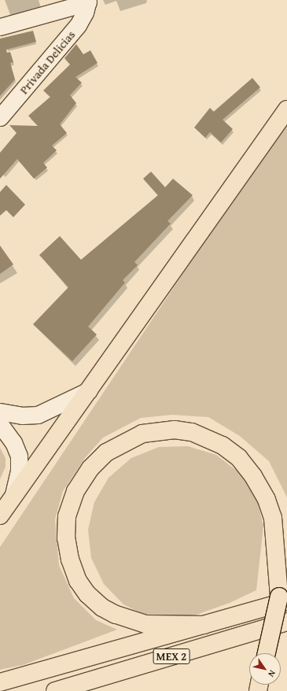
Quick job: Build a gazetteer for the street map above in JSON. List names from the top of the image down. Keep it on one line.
{"streets":{"main road":["MEX 2"],"street":["Privada Delicias"]},"north":"bottom right"}
